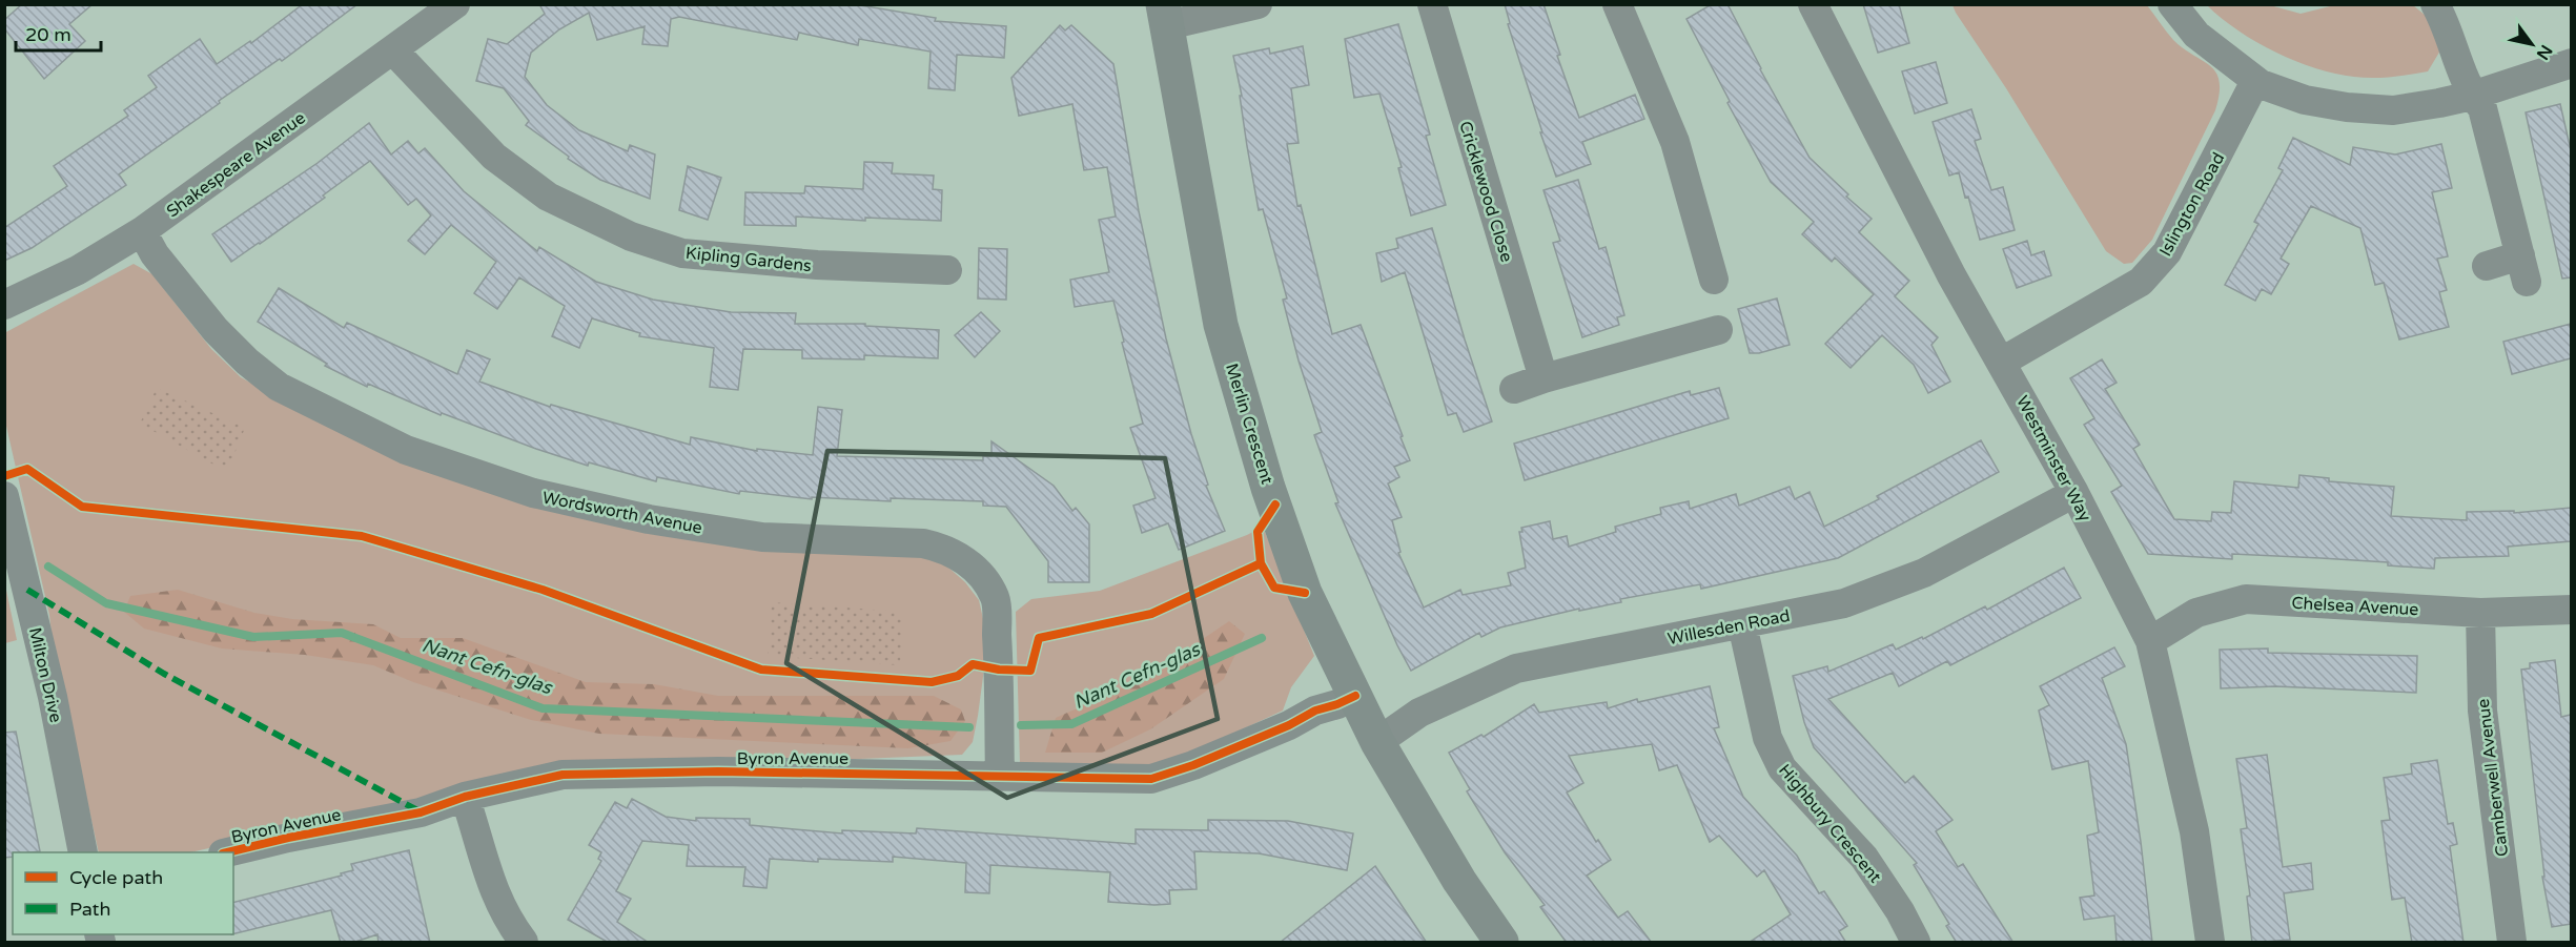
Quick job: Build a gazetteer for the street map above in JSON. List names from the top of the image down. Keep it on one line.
{"streets":{"street":["Shakespeare Avenue","Cricklewood Close","Islington Road","Kipling Gardens","Merlin Crescent","Westminster Way","Wordsworth Avenue","Chelsea Avenue","Willesden Road","Milton Drive","Byron Avenue","Camberwell Avenue","Highbury Crescent"]},"crossings":[["Shakespeare Avenue","Kipling Gardens"],["Shakespeare Avenue","Wordsworth Avenue"],["Islington Road","Westminster Way"],["Merlin Crescent","Willesden Road"],["Merlin Crescent","Byron Avenue"],["Westminster Way","Chelsea Avenue"],["Westminster Way","Willesden Road"],["Wordsworth Avenue","Byron Avenue"],["Chelsea Avenue","Camberwell Avenue"],["Willesden Road","Highbury Crescent"]],"water":["Nant Cefn-glas"],"legend":["Cycle path","Path"],"scale_bar":"20 m","north":"bottom right"}
